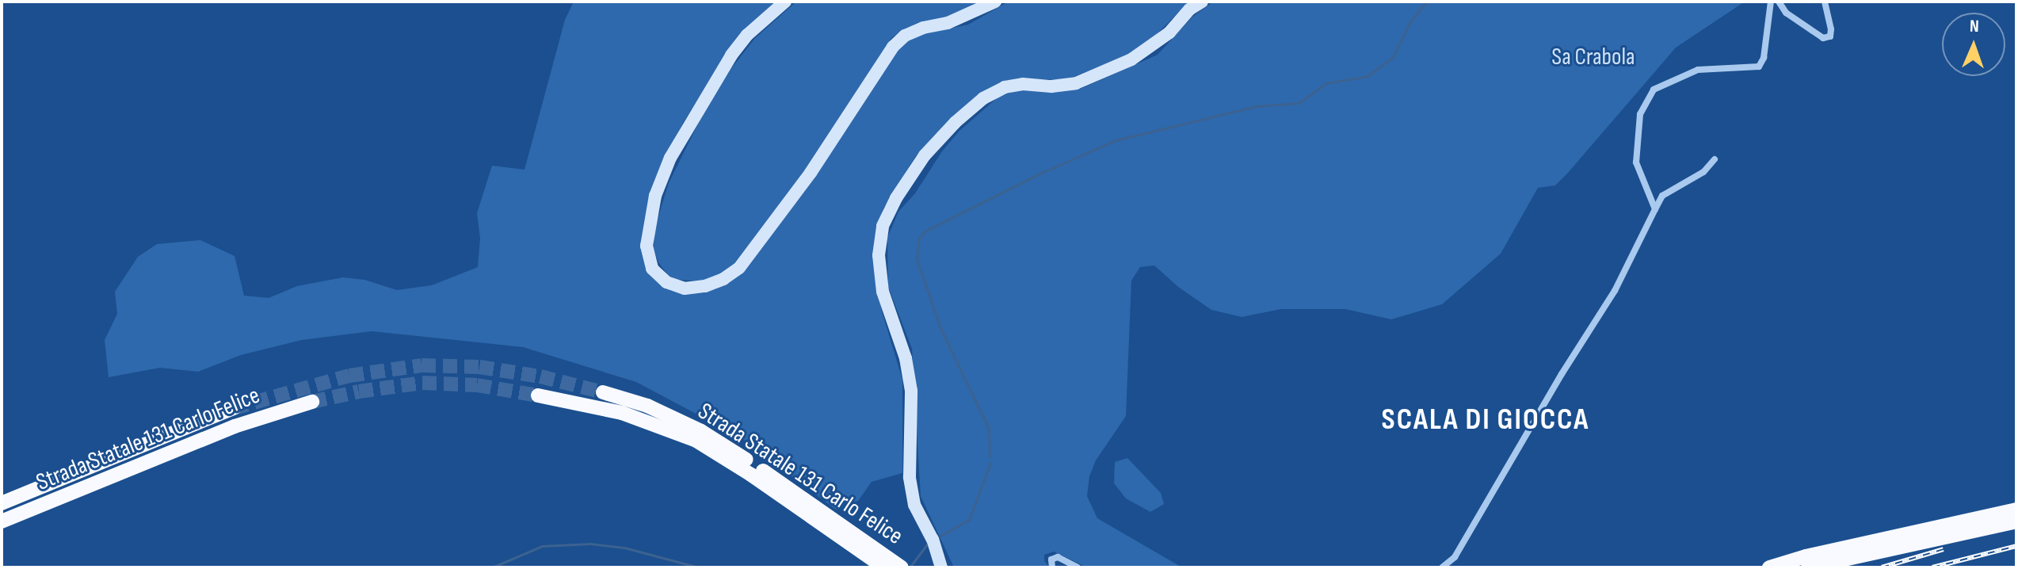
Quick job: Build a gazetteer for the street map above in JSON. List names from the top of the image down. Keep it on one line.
{"streets":{"highway":["Strada Statale 131 Carlo Felice"]},"districts":["SCALA DI GIOCCA"],"parks":["Sa Crabola"],"north":"top"}
